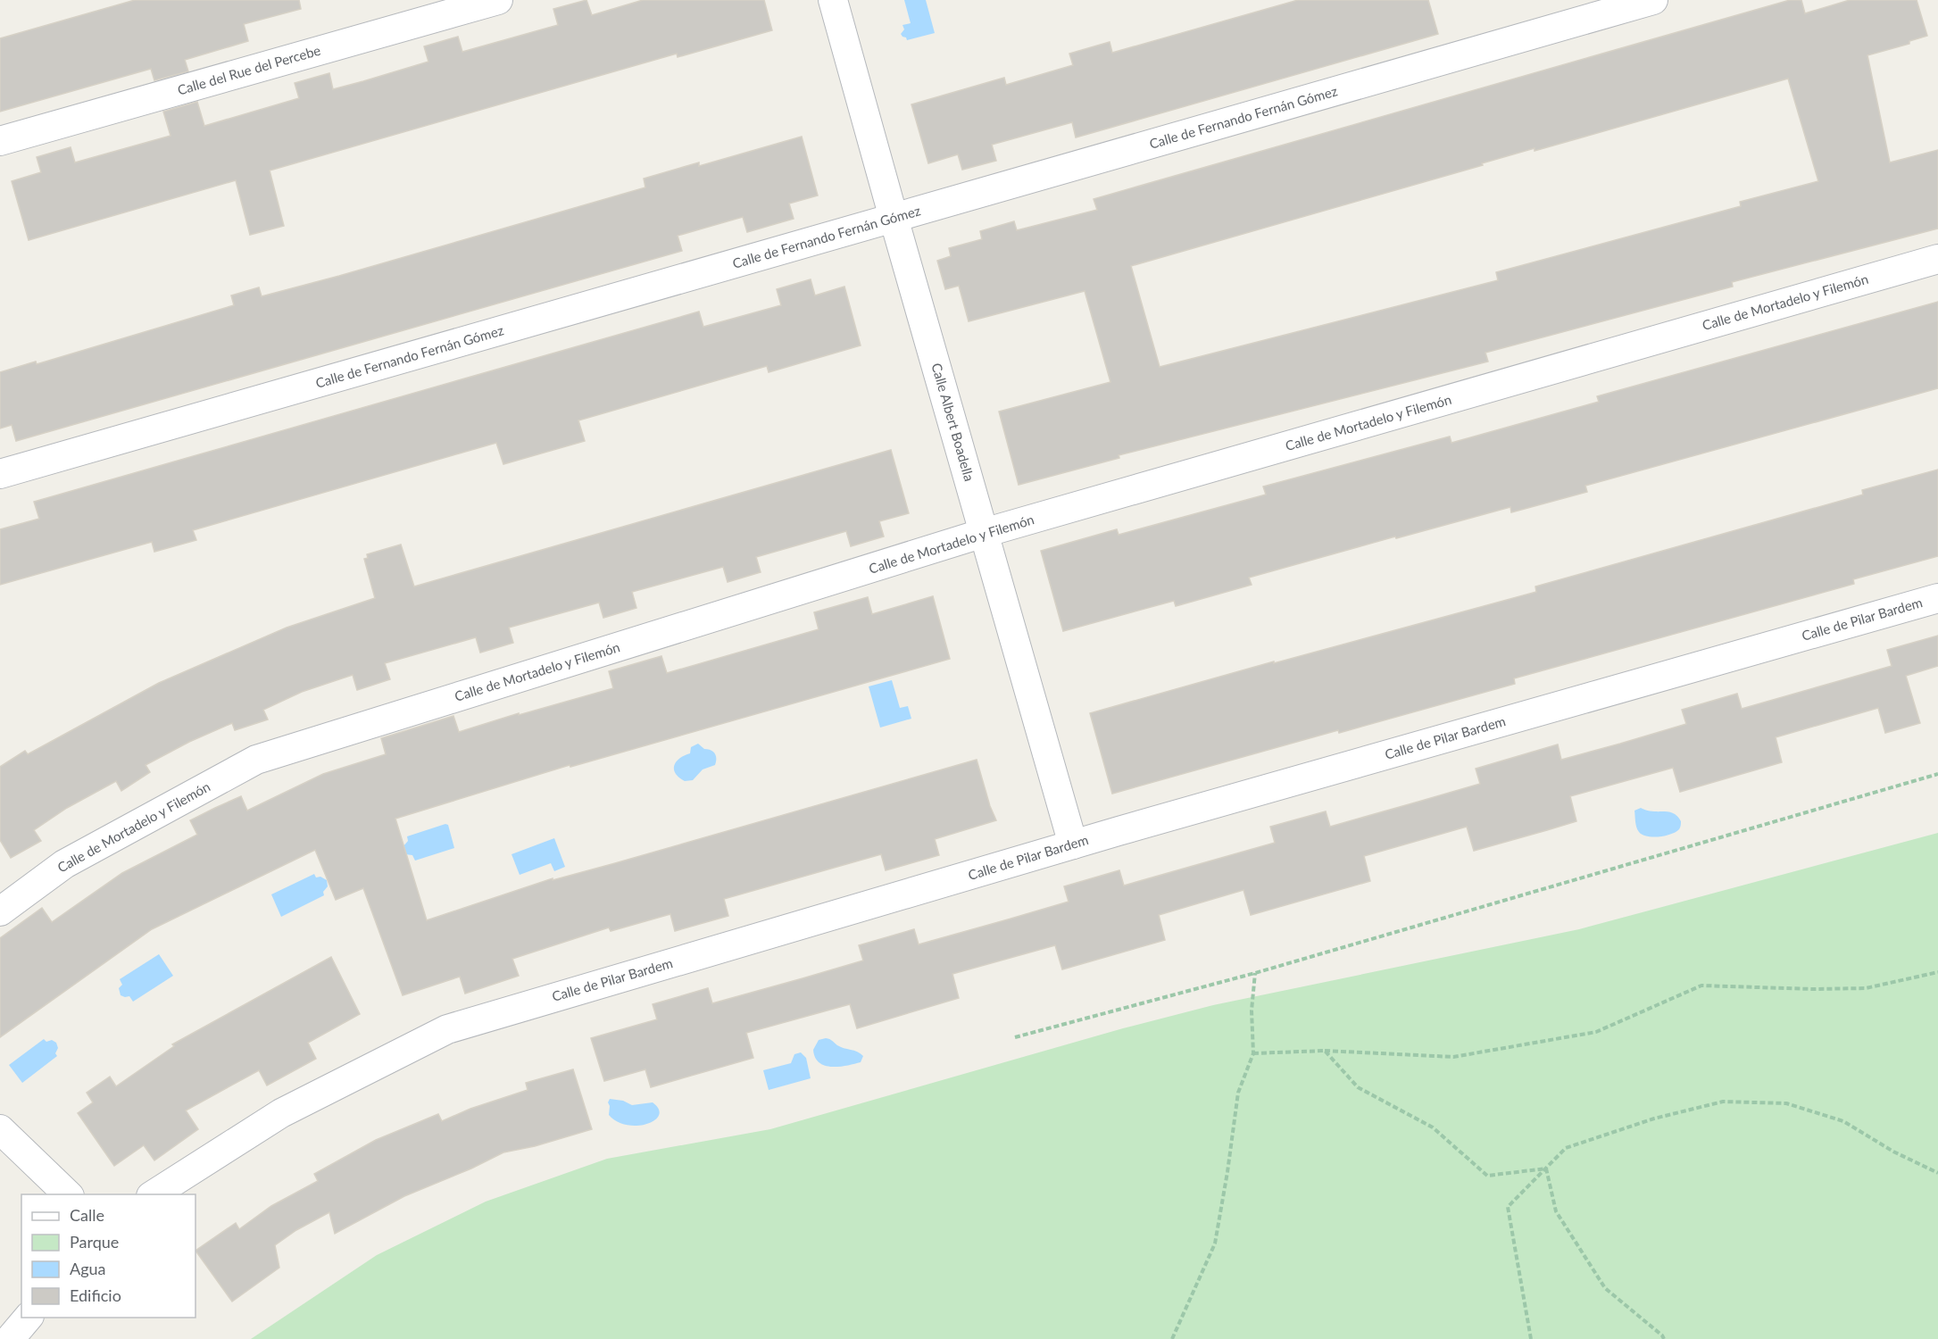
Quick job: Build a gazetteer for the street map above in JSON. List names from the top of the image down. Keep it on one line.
{"streets":{"street":["Calle del Rue del Percebe","Calle de Fernando Fernán Gómez","Calle de Mortadelo y Filemón","Calle Albert Boadella","Calle de Pilar Bardem"]},"crossings":[["Calle de Fernando Fernán Gómez","Calle Albert Boadella"],["Calle de Mortadelo y Filemón","Calle Albert Boadella"],["Calle Albert Boadella","Calle de Pilar Bardem"]],"legend":["Calle","Parque","Agua","Edificio"]}
